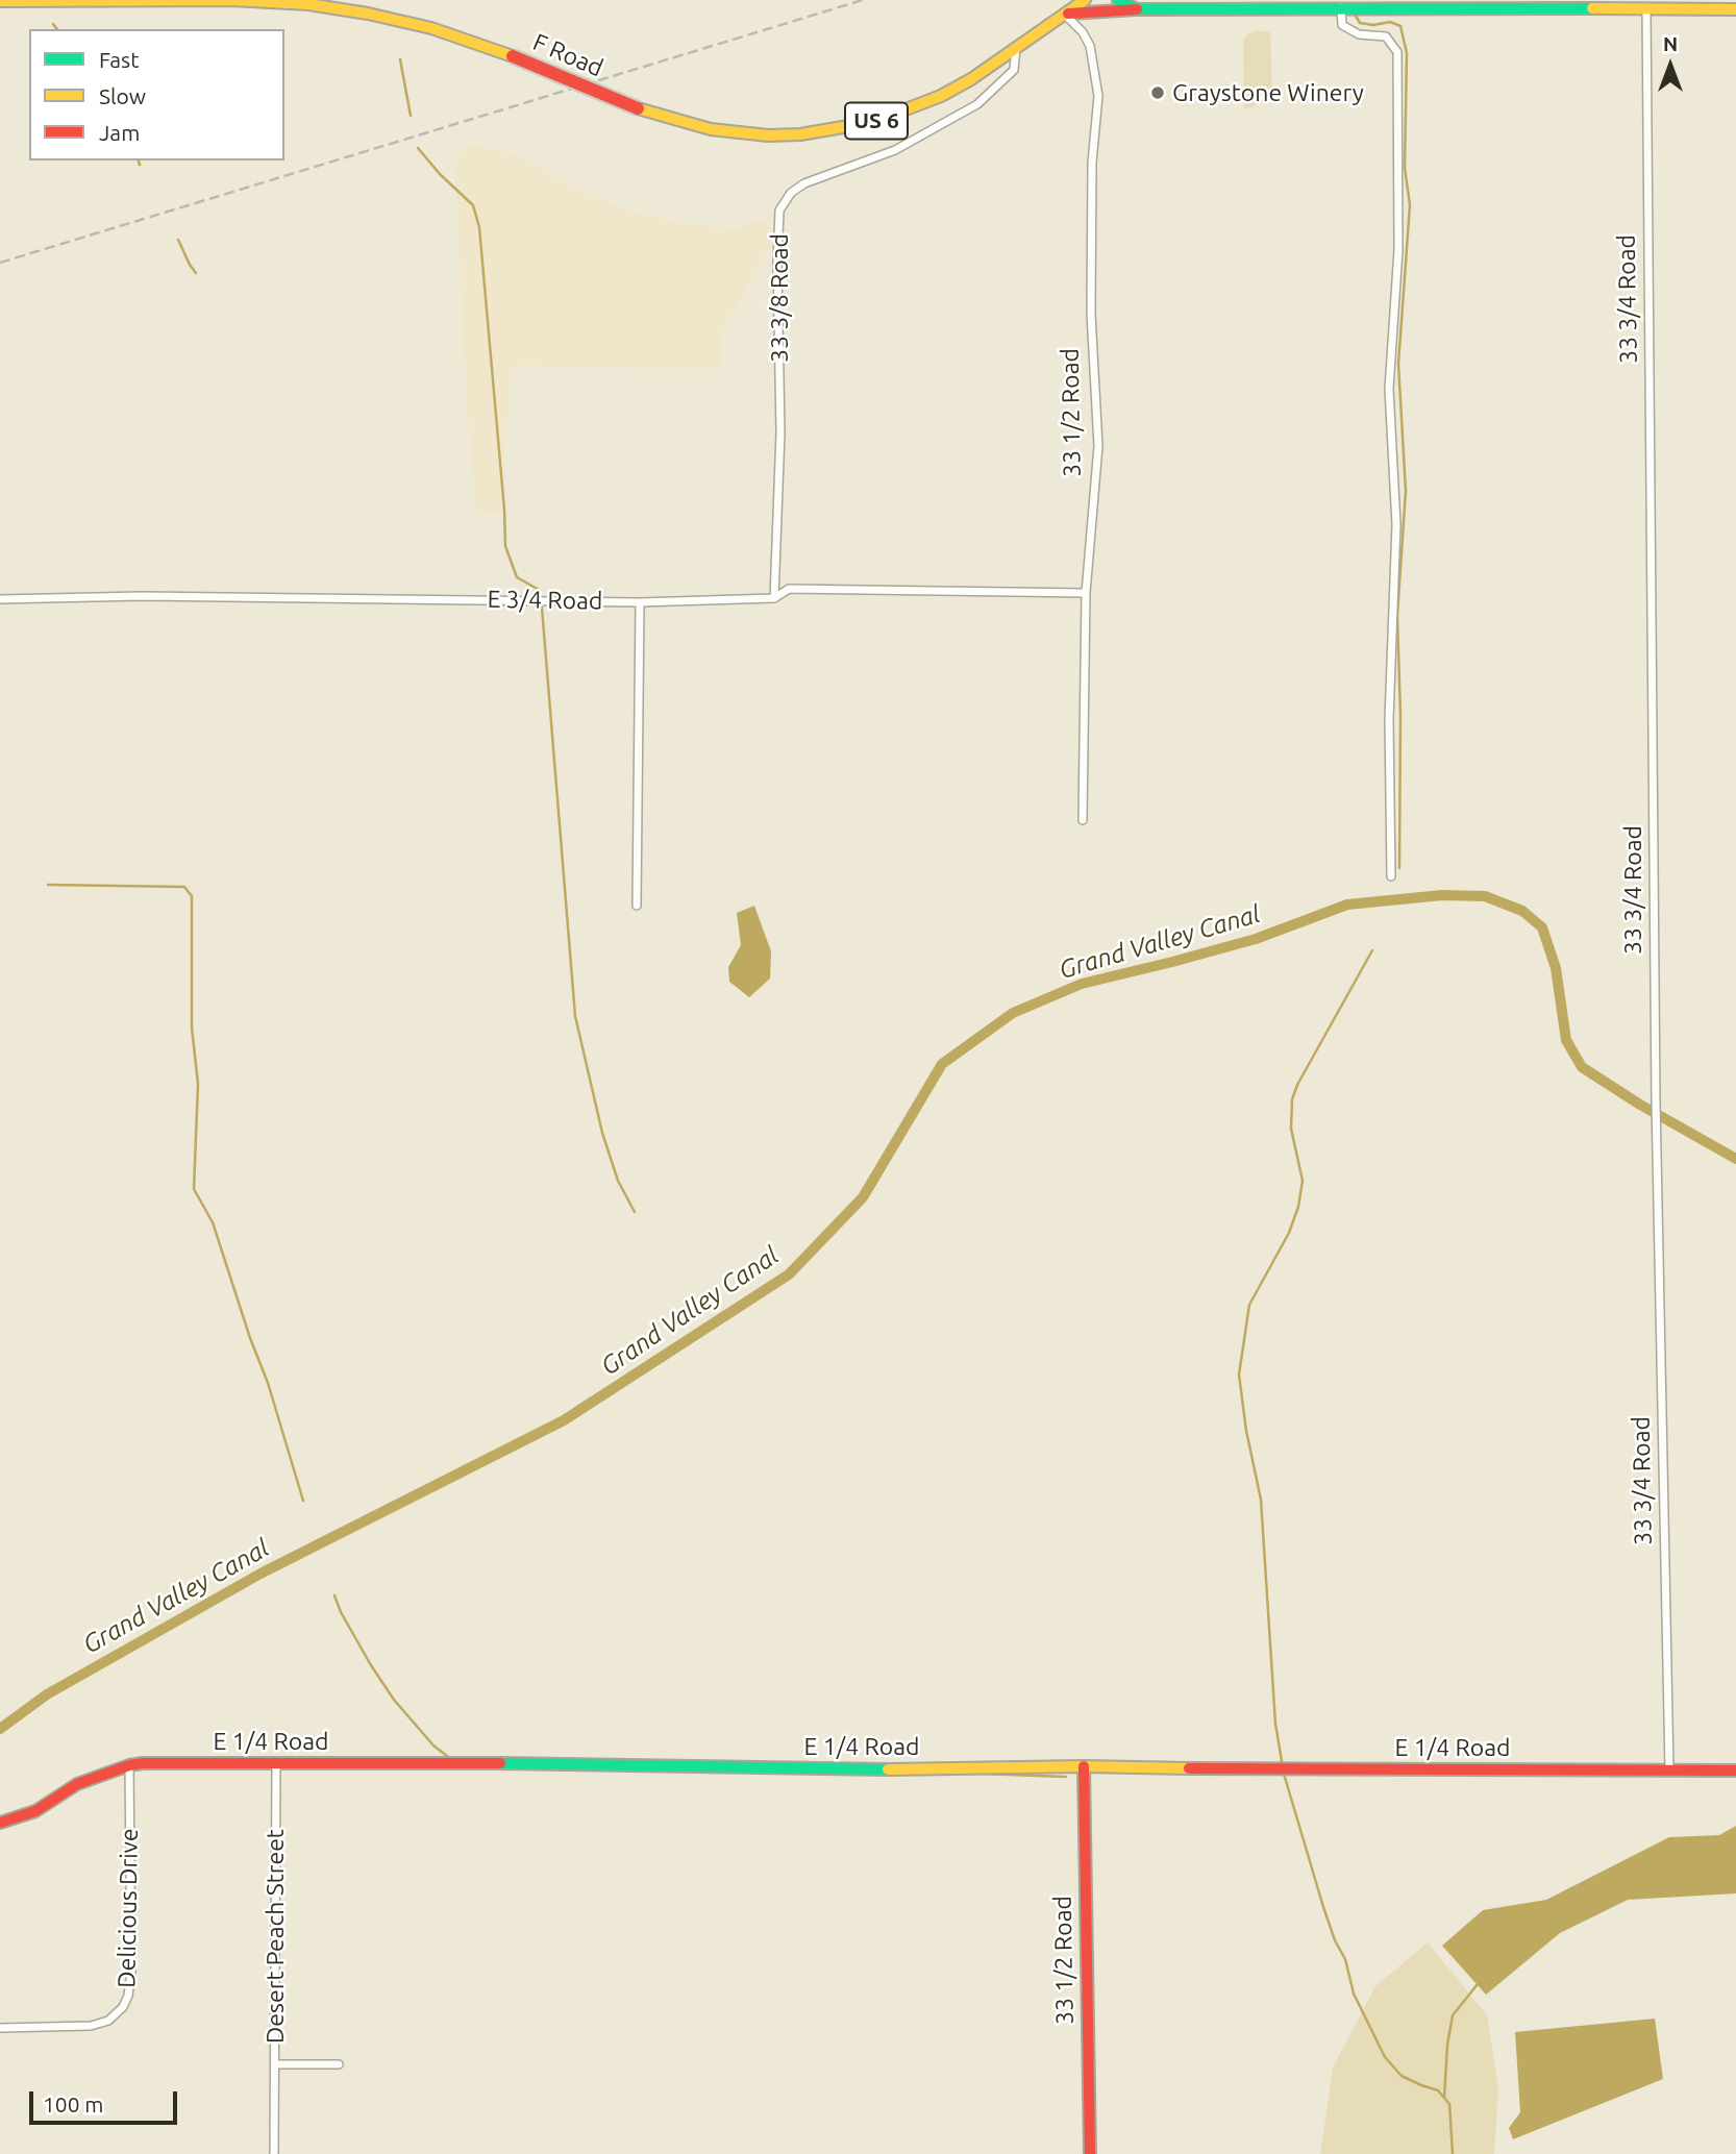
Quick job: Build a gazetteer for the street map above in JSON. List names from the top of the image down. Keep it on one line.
{"streets":{"street":["F Road","US 6","33 3/8 Road","33 3/4 Road","33 1/2 Road","E 3/4 Road","E 1/4 Road","Delicious Drive","Desert Peach Street"]},"crossings":[["F Road","33 3/8 Road"],["F Road","33 1/2 Road"],["33 3/8 Road","E 3/4 Road"],["33 3/4 Road","E 1/4 Road"],["33 1/2 Road","E 3/4 Road"],["33 1/2 Road","E 1/4 Road"],["E 1/4 Road","Delicious Drive"],["E 1/4 Road","Desert Peach Street"]],"water":["Grand Valley Canal"],"places":["Graystone Winery"],"legend":["Fast","Slow","Jam"],"scale_bar":"100 m","north":"top"}
